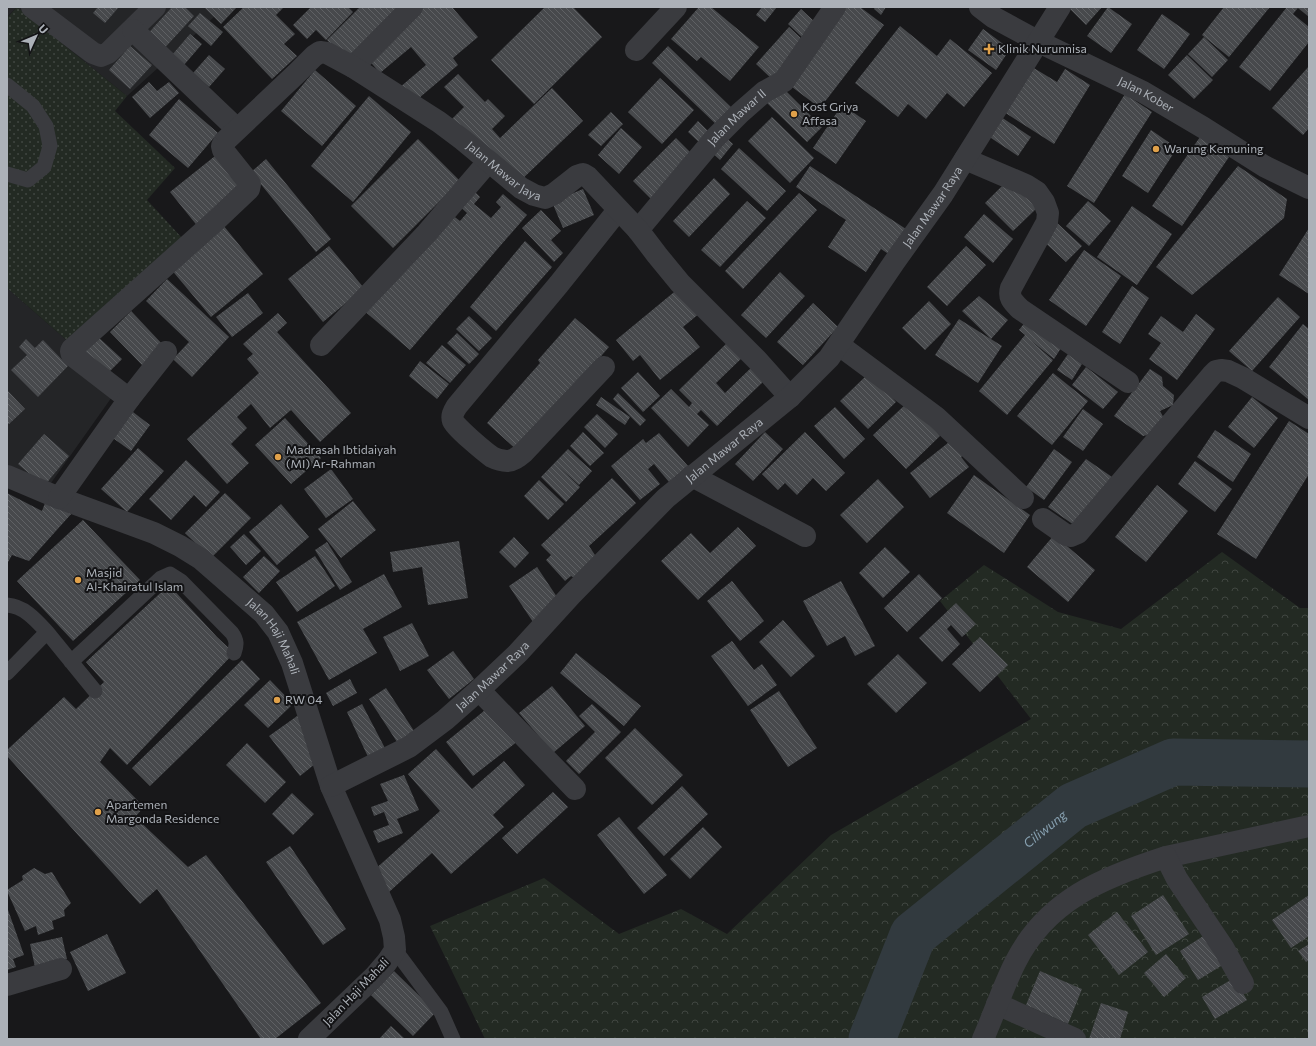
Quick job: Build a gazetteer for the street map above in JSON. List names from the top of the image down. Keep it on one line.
{"streets":{"street":["Jalan Kober","Jalan Mawar II","Jalan Mawar Jaya","Jalan Mawar Raya","Jalan Haji Mahali"]},"crossings":[["Jalan Kober","Jalan Mawar Raya"],["Jalan Mawar II","Jalan Mawar Jaya"],["Jalan Mawar Jaya","Jalan Mawar Raya"],["Jalan Mawar Raya","Jalan Haji Mahali"]],"water":["Ciliwung"],"places":{"health":["Klinik Nurunnisa"],"other":["Kost Griya Affasa","Warung Kemuning","Madrasah Ibtidaiyah (MI) Ar-Rahman","Masjid Al-Khairatul Islam","RW 04","Apartemen Margonda Residence"]},"north":"top right"}
